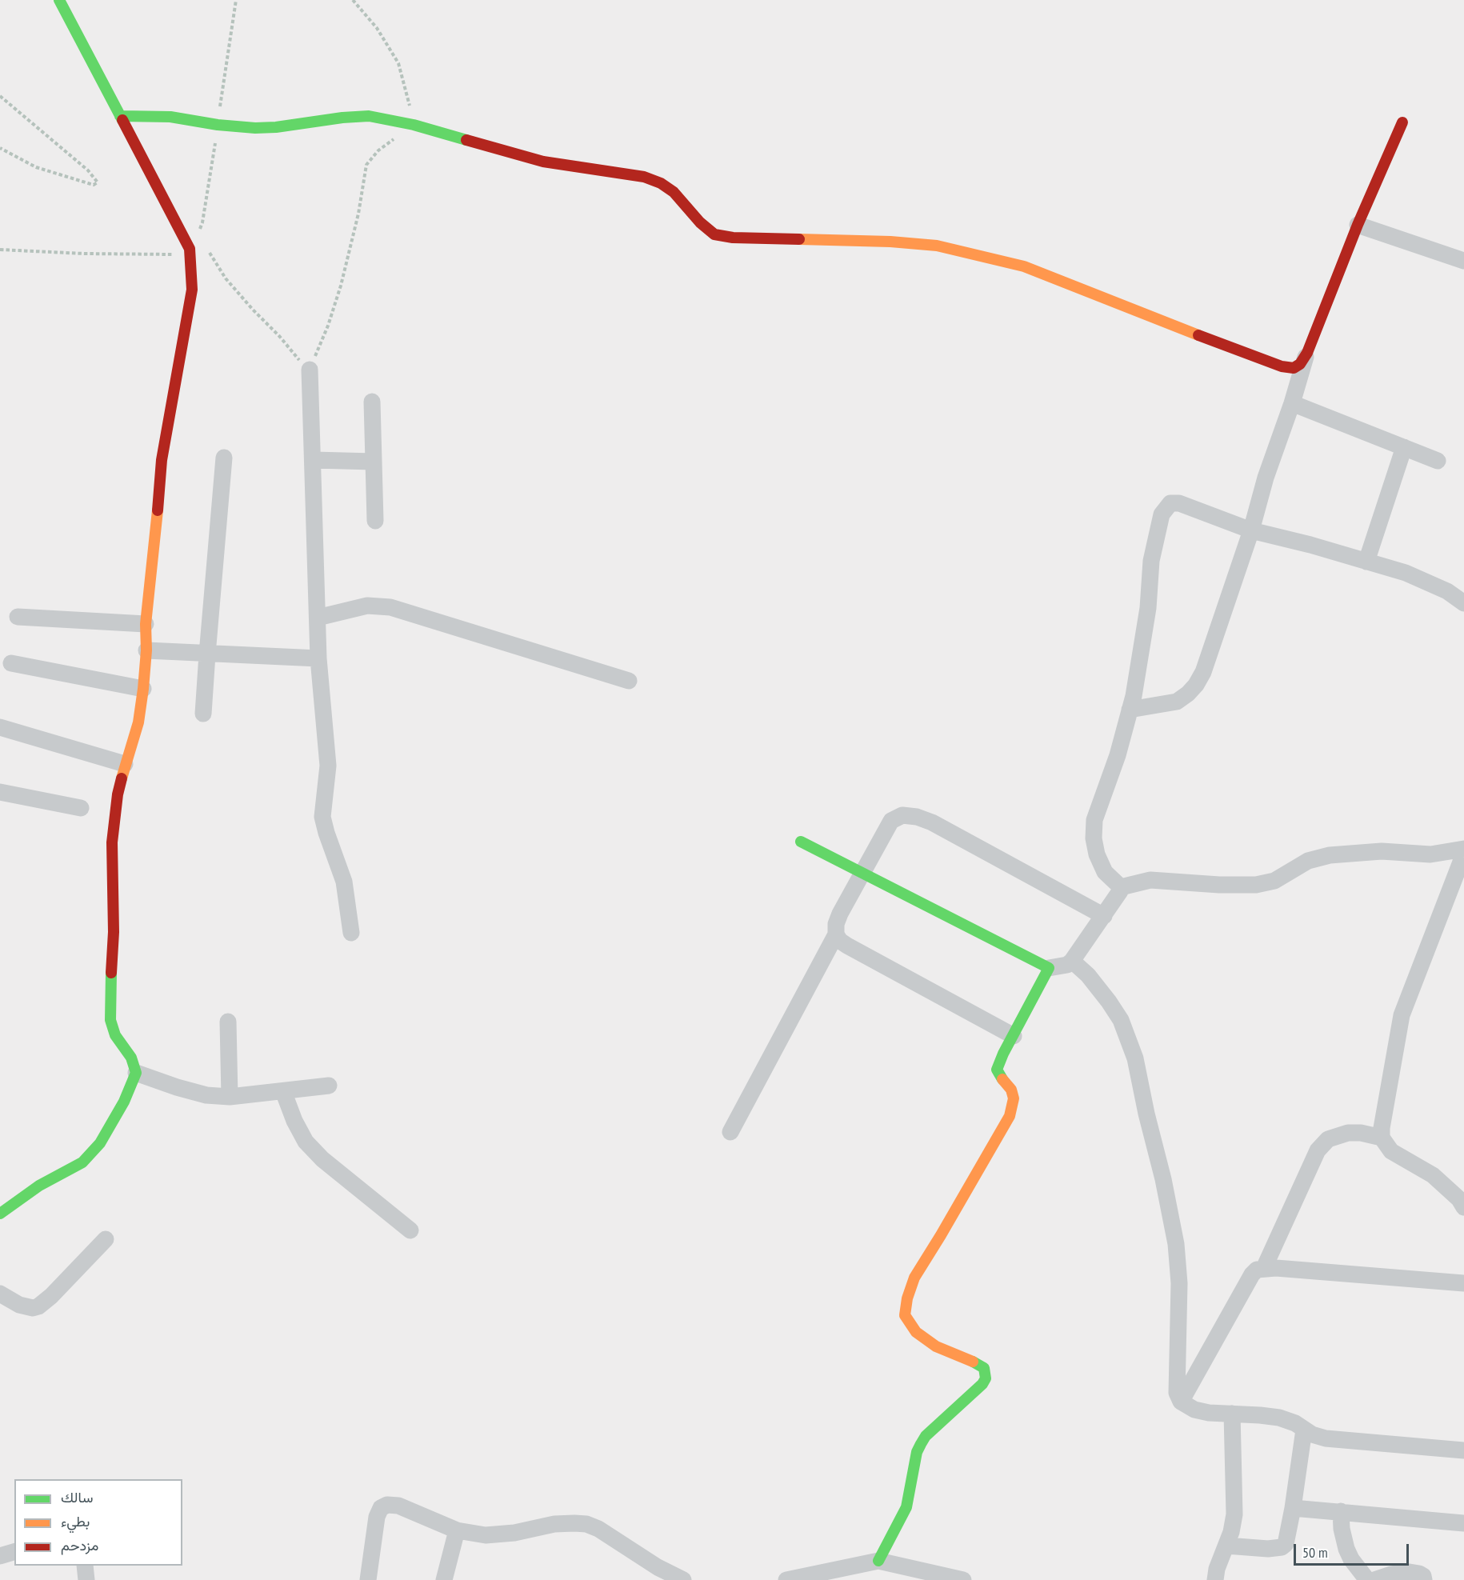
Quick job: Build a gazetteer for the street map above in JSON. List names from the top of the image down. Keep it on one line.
{"legend":["سالك","بطيء","مزدحم"],"scale_bar":"50 m"}
